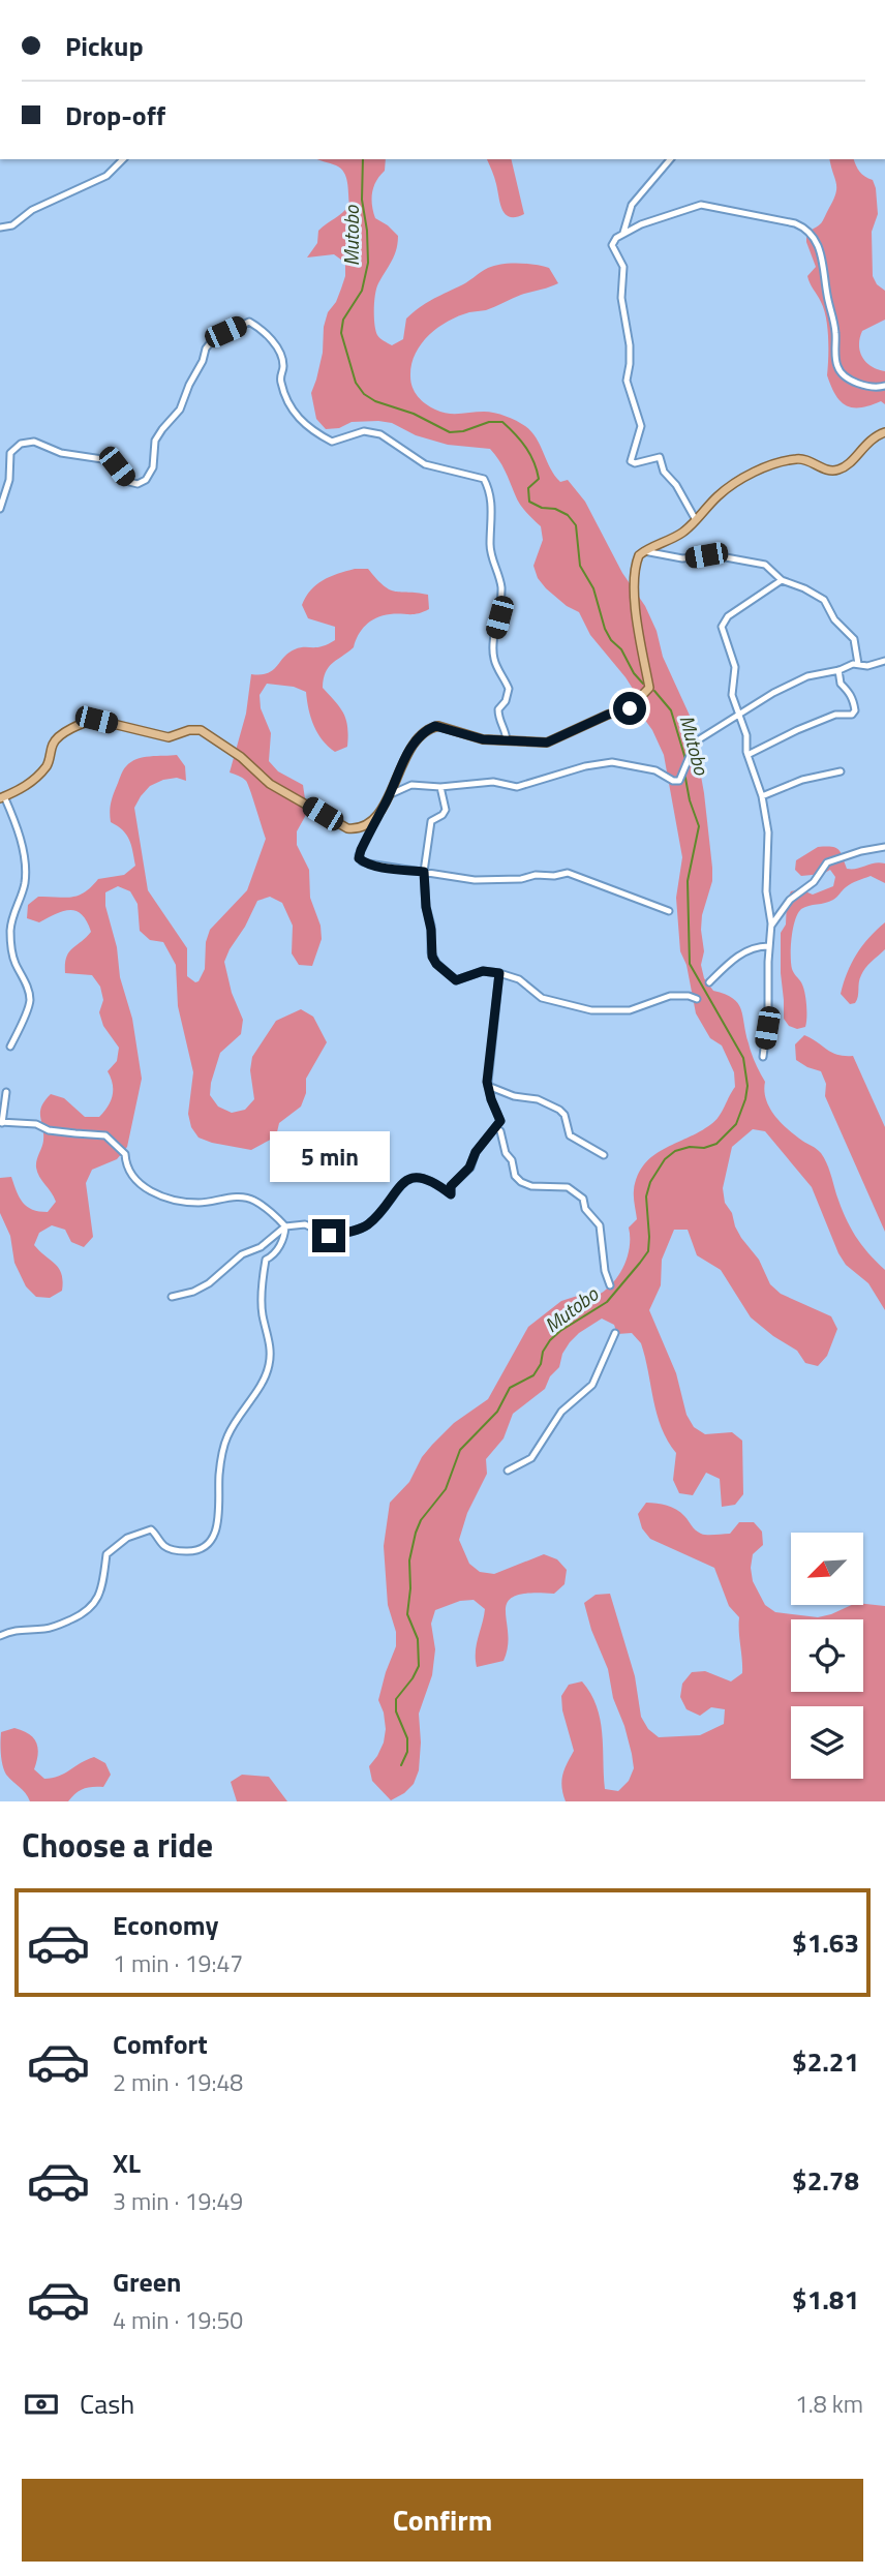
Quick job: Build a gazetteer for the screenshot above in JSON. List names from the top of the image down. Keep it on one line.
{"water":["Mutobo"],"north":"bottom left","page":{"banner":["Pickup","Drop-off"],"bubble":"5 min","heading":"Choose a ride","list":[{"name":"Economy","note":"1 min · 19:47","value":"$1.63"},{"name":"Comfort","note":"2 min · 19:48","value":"$2.21"},{"name":"XL","note":"3 min · 19:49","value":"$2.78"},{"name":"Green","note":"4 min · 19:50","value":"$1.81"}],"pay":["Cash","1.8 km"],"buttons":"Confirm"}}
